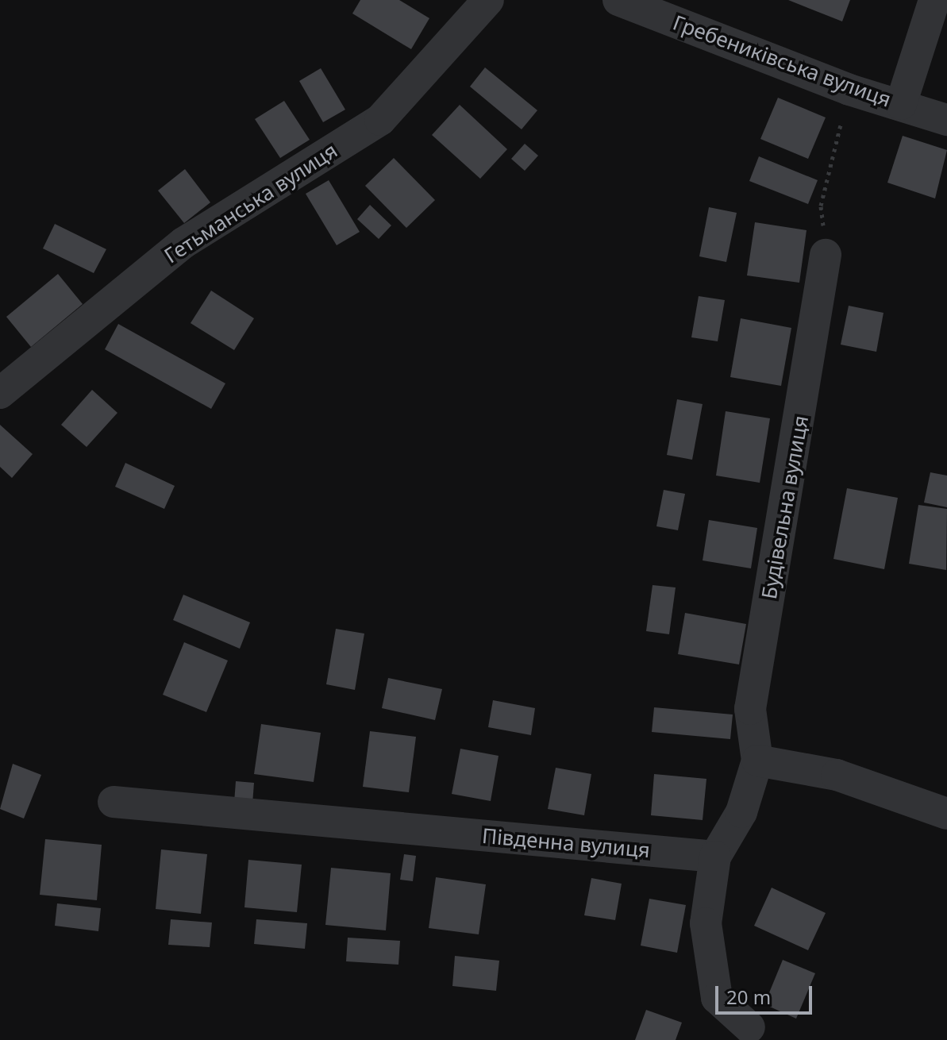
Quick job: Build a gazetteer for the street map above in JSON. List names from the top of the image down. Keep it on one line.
{"streets":{"street":["Гребениківська вулиця","Гетьманська вулиця","Будівельна вулиця","Південна вулиця"]},"scale_bar":"20 m"}
